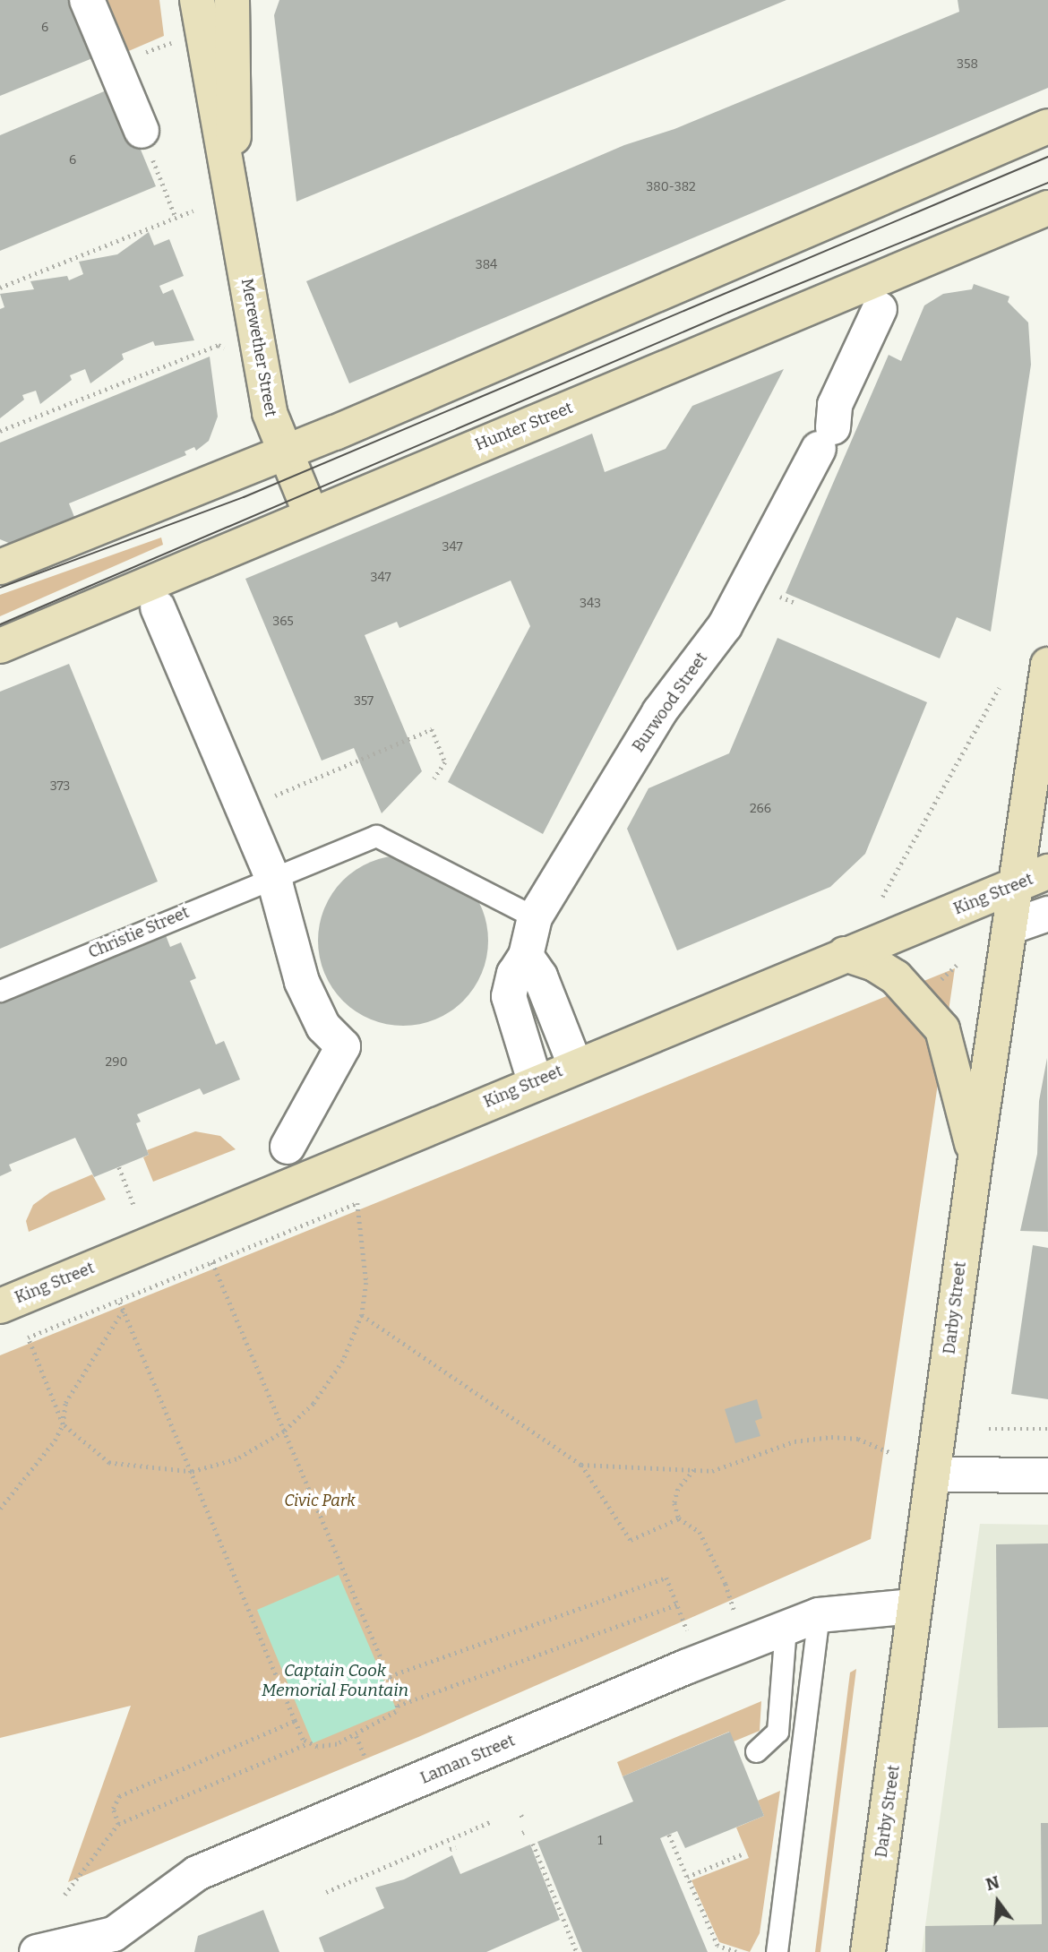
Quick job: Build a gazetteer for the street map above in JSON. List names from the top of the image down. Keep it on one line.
{"streets":{"main road":["Merewether Street","Hunter Street","King Street","Darby Street"],"street":["Burwood Street","Laman Street"],"lane":["Christie Street"]},"crossings":[["Merewether Street","Hunter Street"],["Burwood Street","King Street"],["Burwood Street","Christie Street"],["King Street","Darby Street"],["Darby Street","Laman Street"]],"water":["Captain Cook Memorial Fountain"],"parks":["Civic Park"],"house_numbers":["6","358","6","380-382","384","347","347","343","365","357","373","266","290","1"],"north":"top"}
